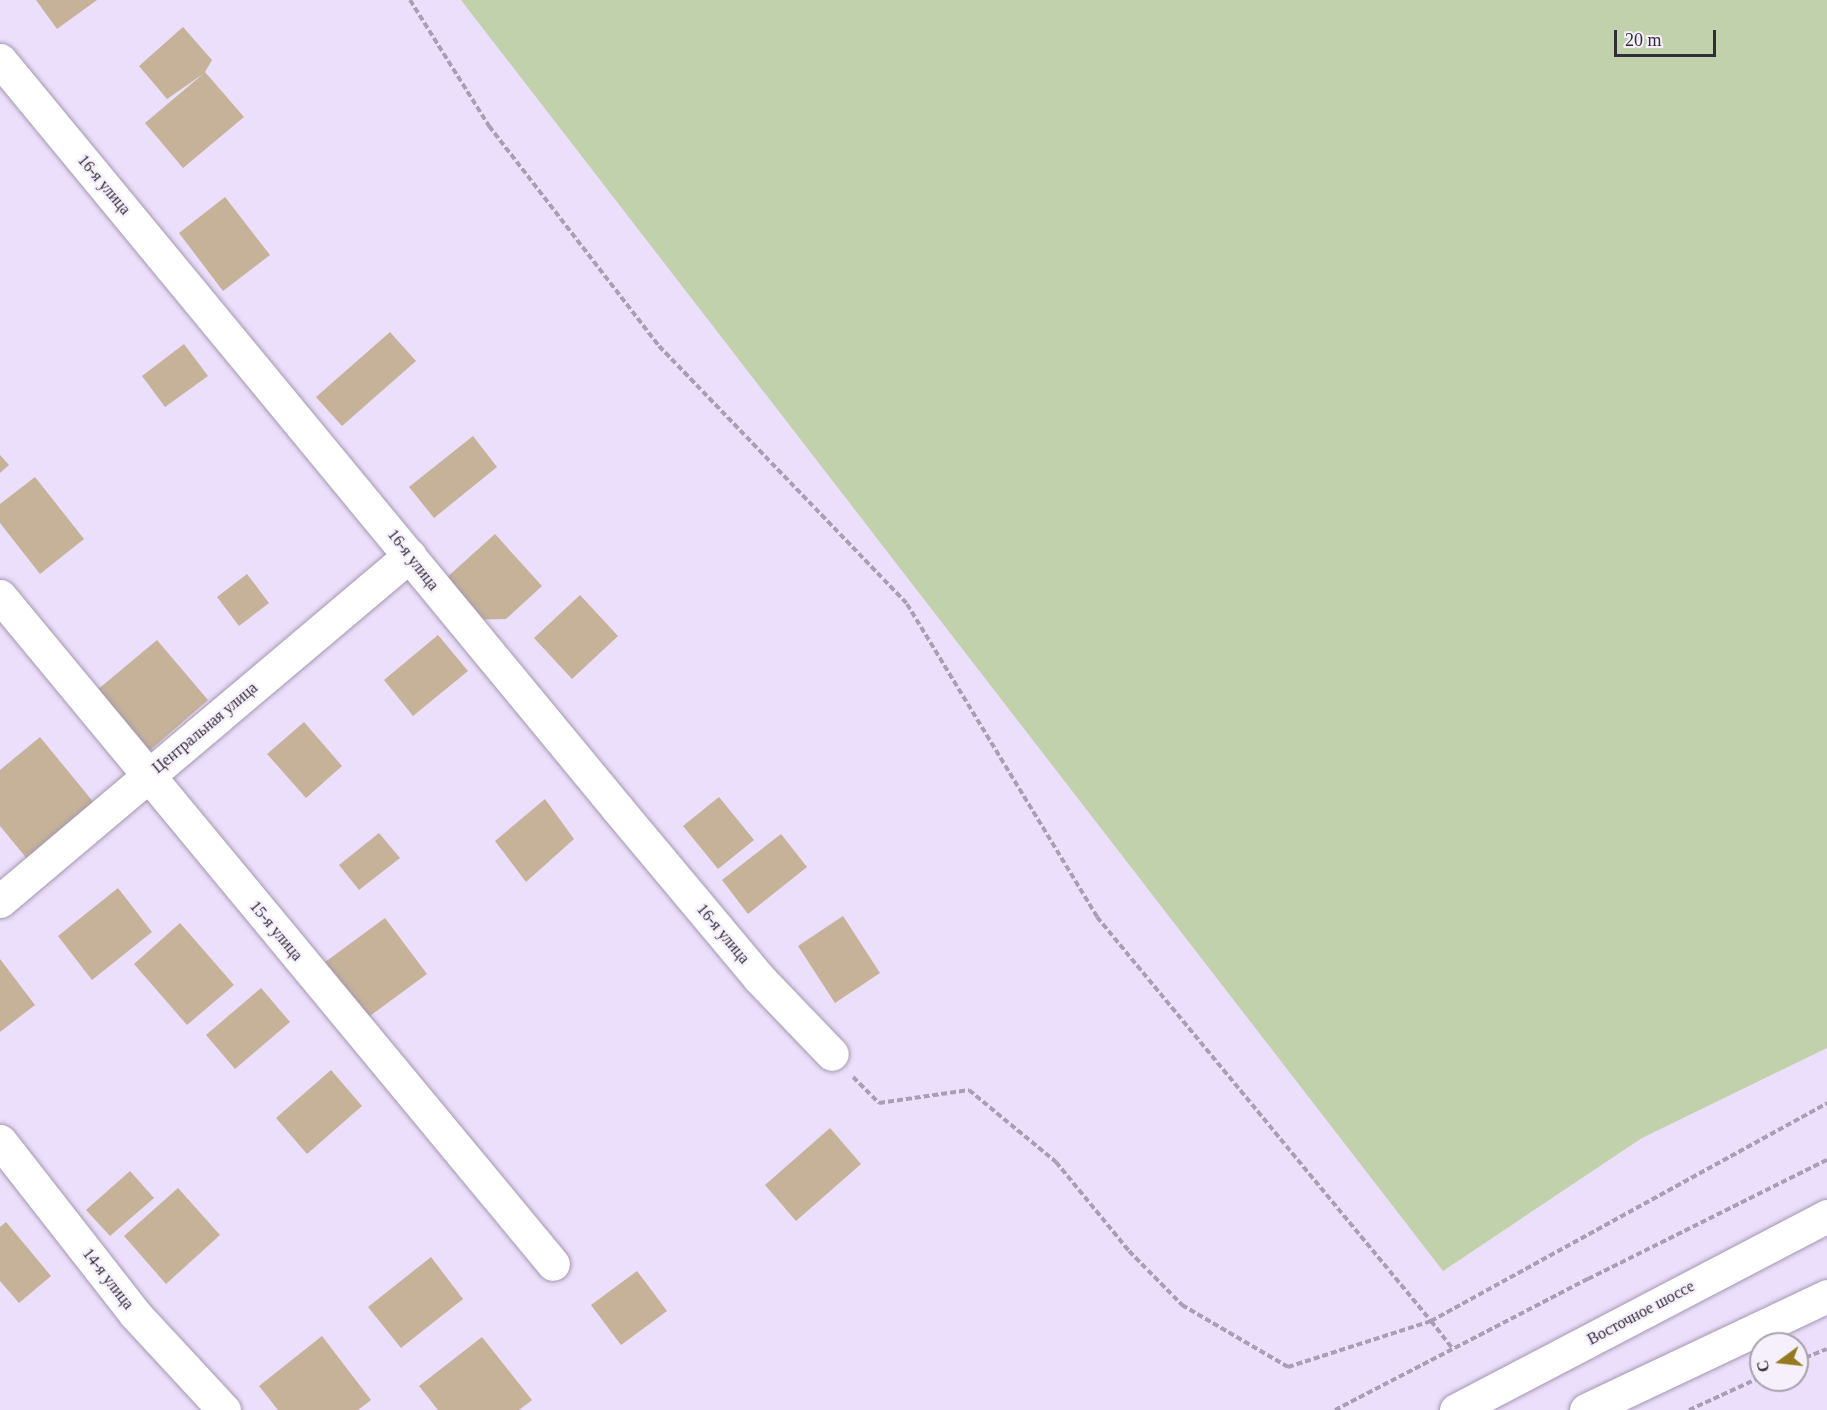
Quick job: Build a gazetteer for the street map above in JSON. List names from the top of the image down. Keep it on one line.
{"streets":{"main road":["16-я улица","Центральная улица","15-я улица","14-я улица","Восточное шоссе"]},"crossings":[["16-я улица","Центральная улица"],["Центральная улица","15-я улица"]],"scale_bar":"20 m","north":"left"}
